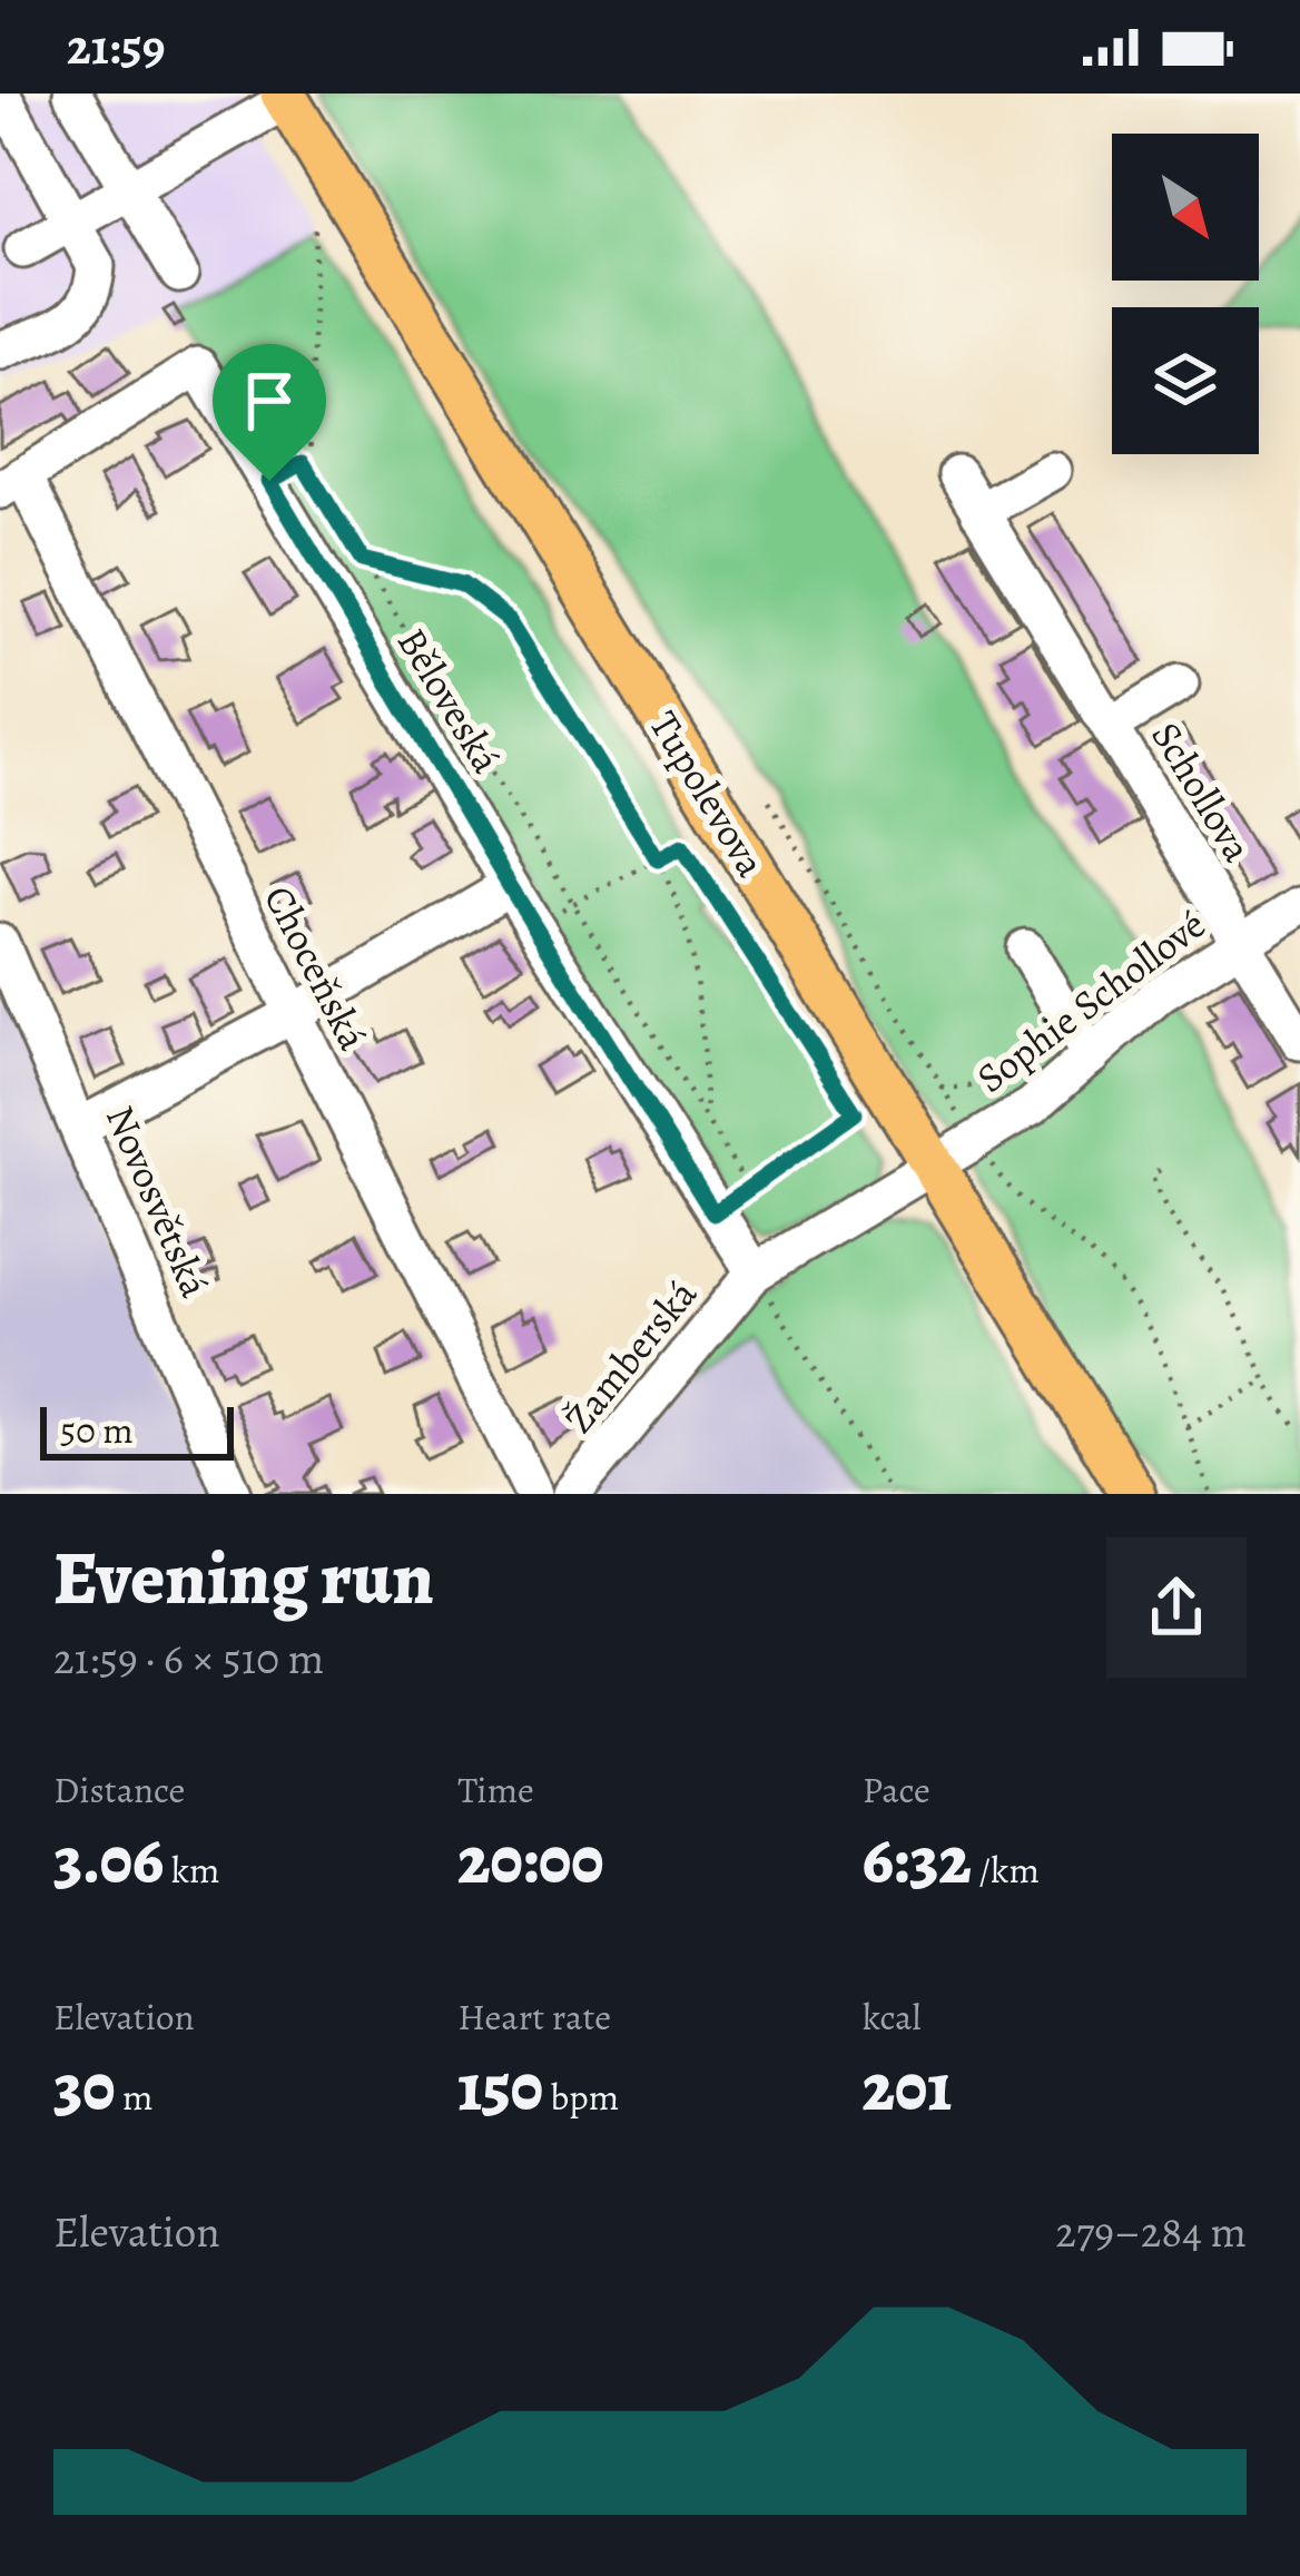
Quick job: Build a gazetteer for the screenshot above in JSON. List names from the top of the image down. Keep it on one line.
{"streets":{"main road":["Tupolevova"],"street":["Běloveská","Schollova","Choceňská","Sophie Schollové","Novosvětská","Žamberská"]},"crossings":[["Běloveská","Choceňská"],["Běloveská","Sophie Schollové"],["Běloveská","Žamberská"],["Schollova","Sophie Schollové"],["Tupolevova","Sophie Schollové"],["Sophie Schollové","Žamberská"]],"scale_bar":"50 m","north":"bottom right","page":{"status":"21:59","scale":"50 m","heading":["Evening run","21:59 · 6 × 510 m"],"stats":[["Distance","3.06 km"],["Time","20:00"],["Pace","6:32 /km"],["Elevation","30 m"],["Heart rate","150 bpm"],["kcal","201"]],"chart":["Elevation","279–284 m"]}}
